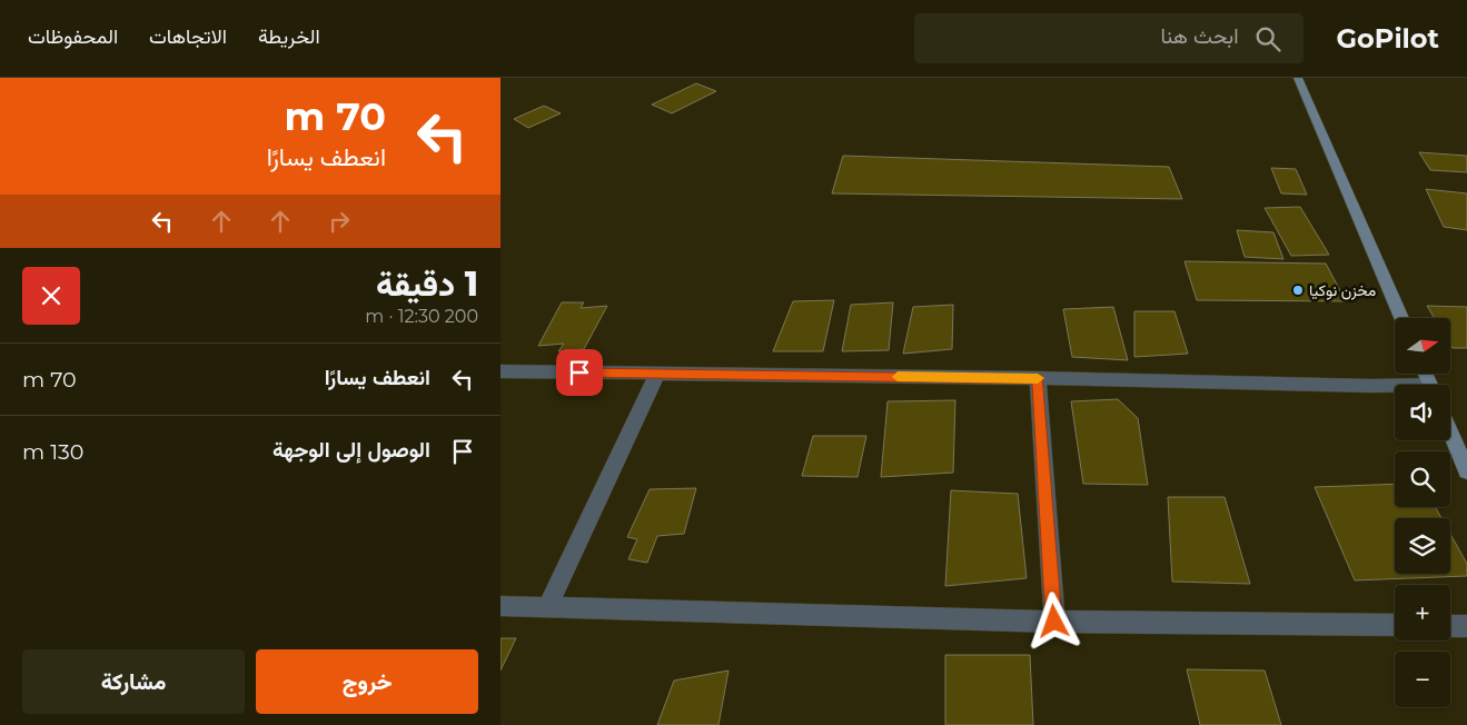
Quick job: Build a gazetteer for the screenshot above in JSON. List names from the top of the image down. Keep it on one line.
{"places":["مخزن نوكيا"],"north":"right","page":{"header":"GoPilot","search":"ابحث هنا","nav":["الخريطة","الاتجاهات","المحفوظات"],"turn":["70 m","انعطف يسارًا"],"heading":["1 دقيقة","200 m · 12:30"],"map_buttons":["+","−"],"list":[{"name":"انعطف يسارًا","value":"70 m"},{"name":"الوصول إلى الوجهة","value":"130 m"}],"buttons":["خروج","مشاركة"]}}
